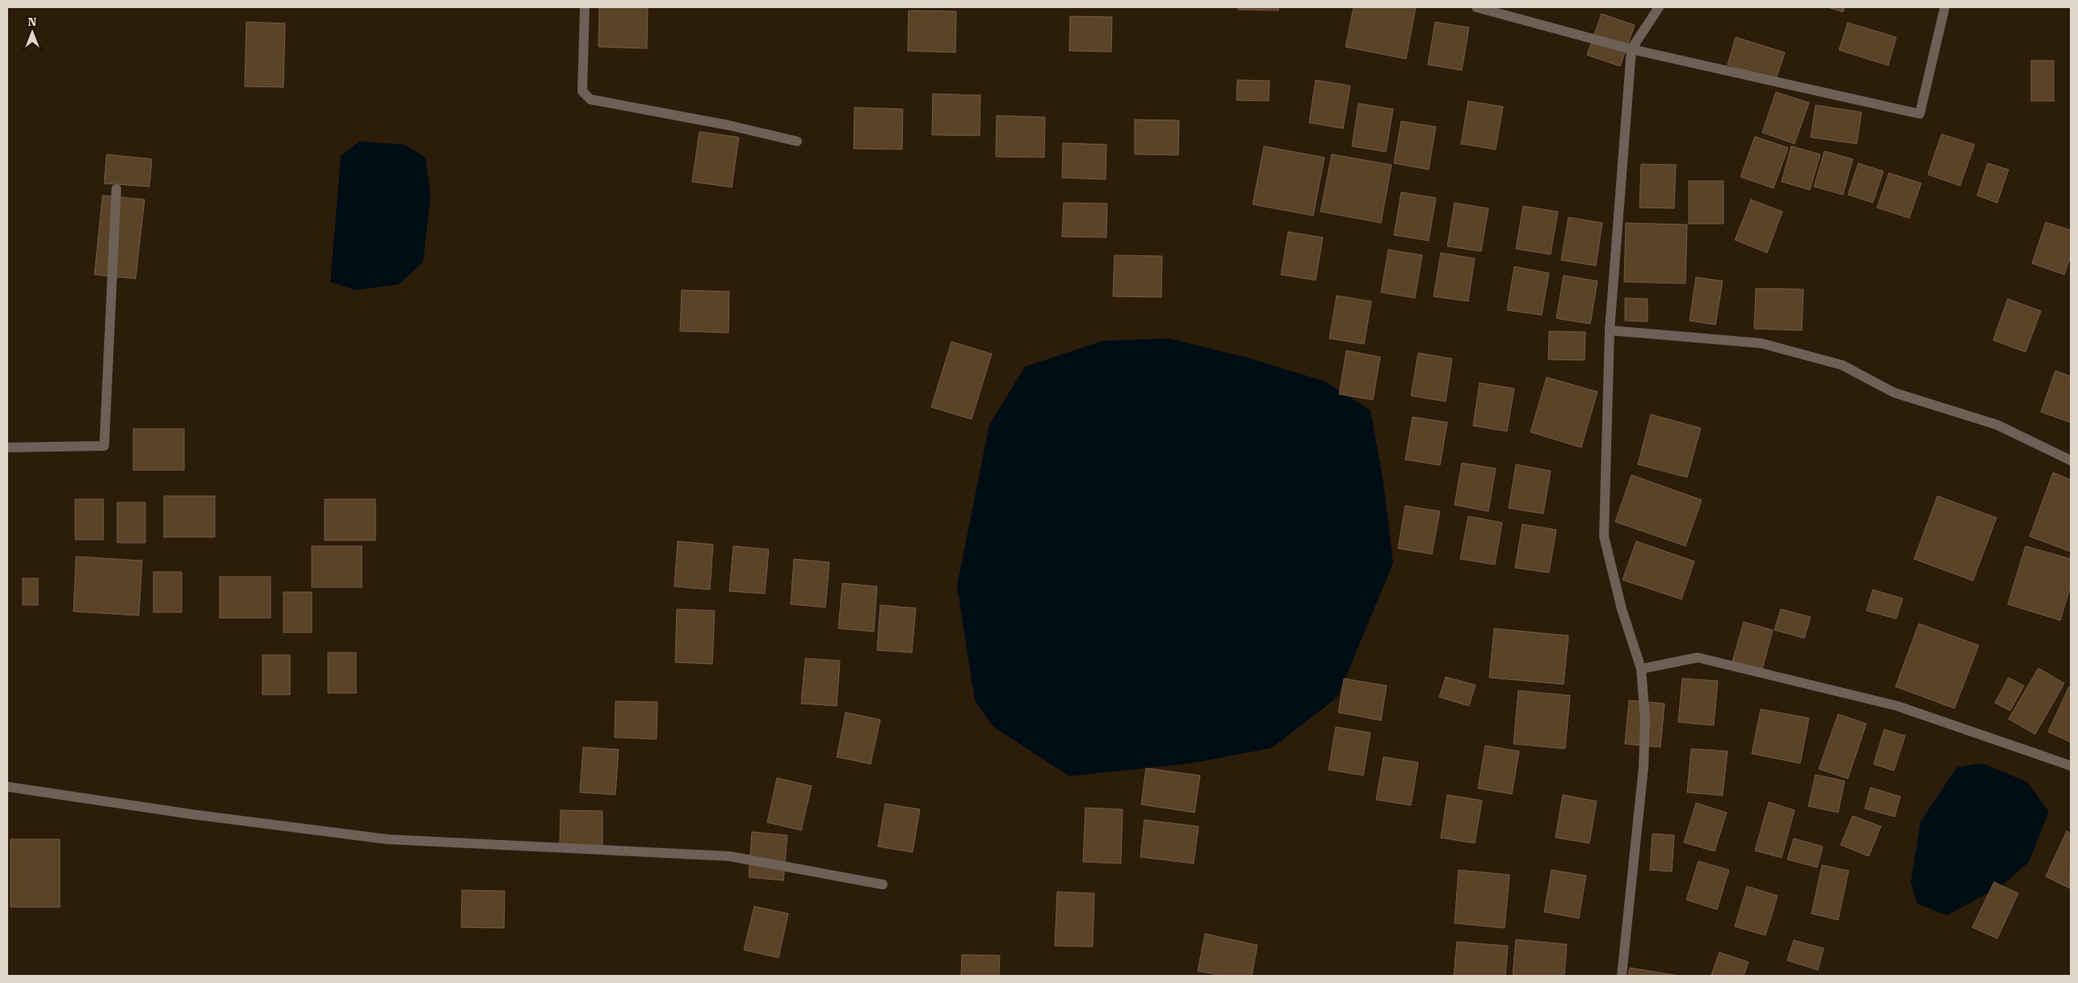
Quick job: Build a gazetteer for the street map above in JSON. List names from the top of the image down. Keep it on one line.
{"north":"top"}
